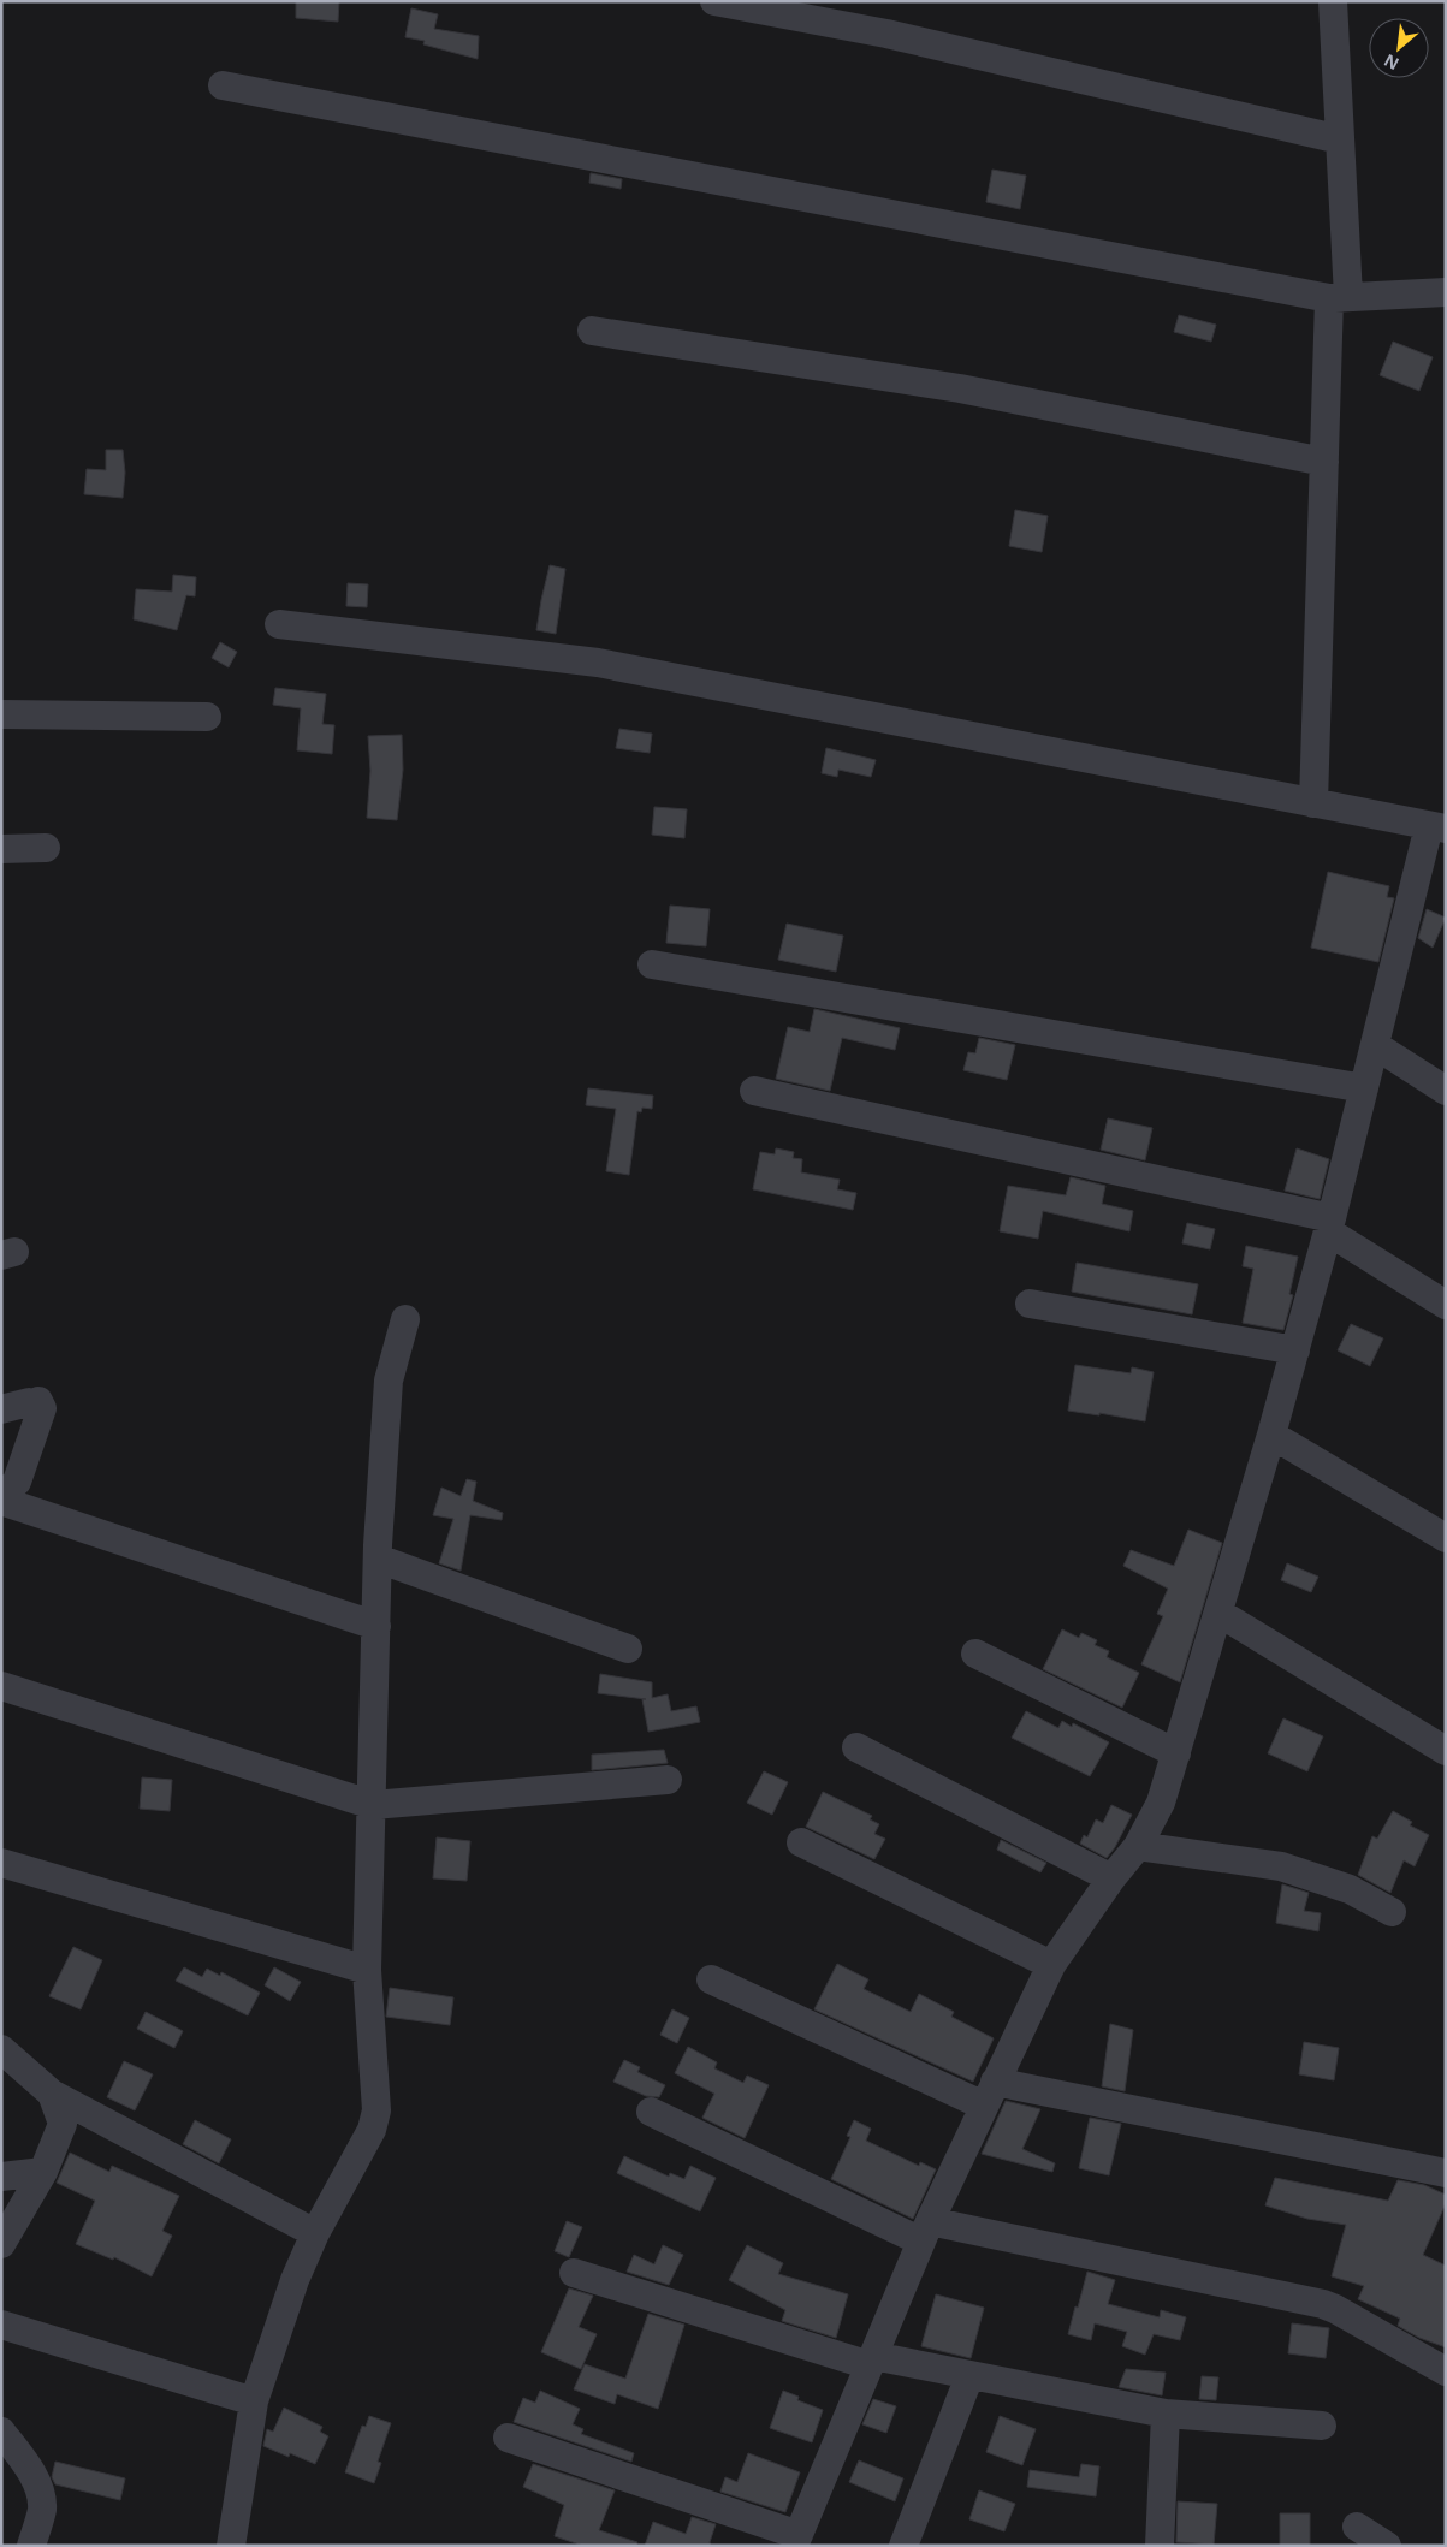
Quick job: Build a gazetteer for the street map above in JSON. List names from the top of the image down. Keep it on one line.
{"north":"bottom left"}
